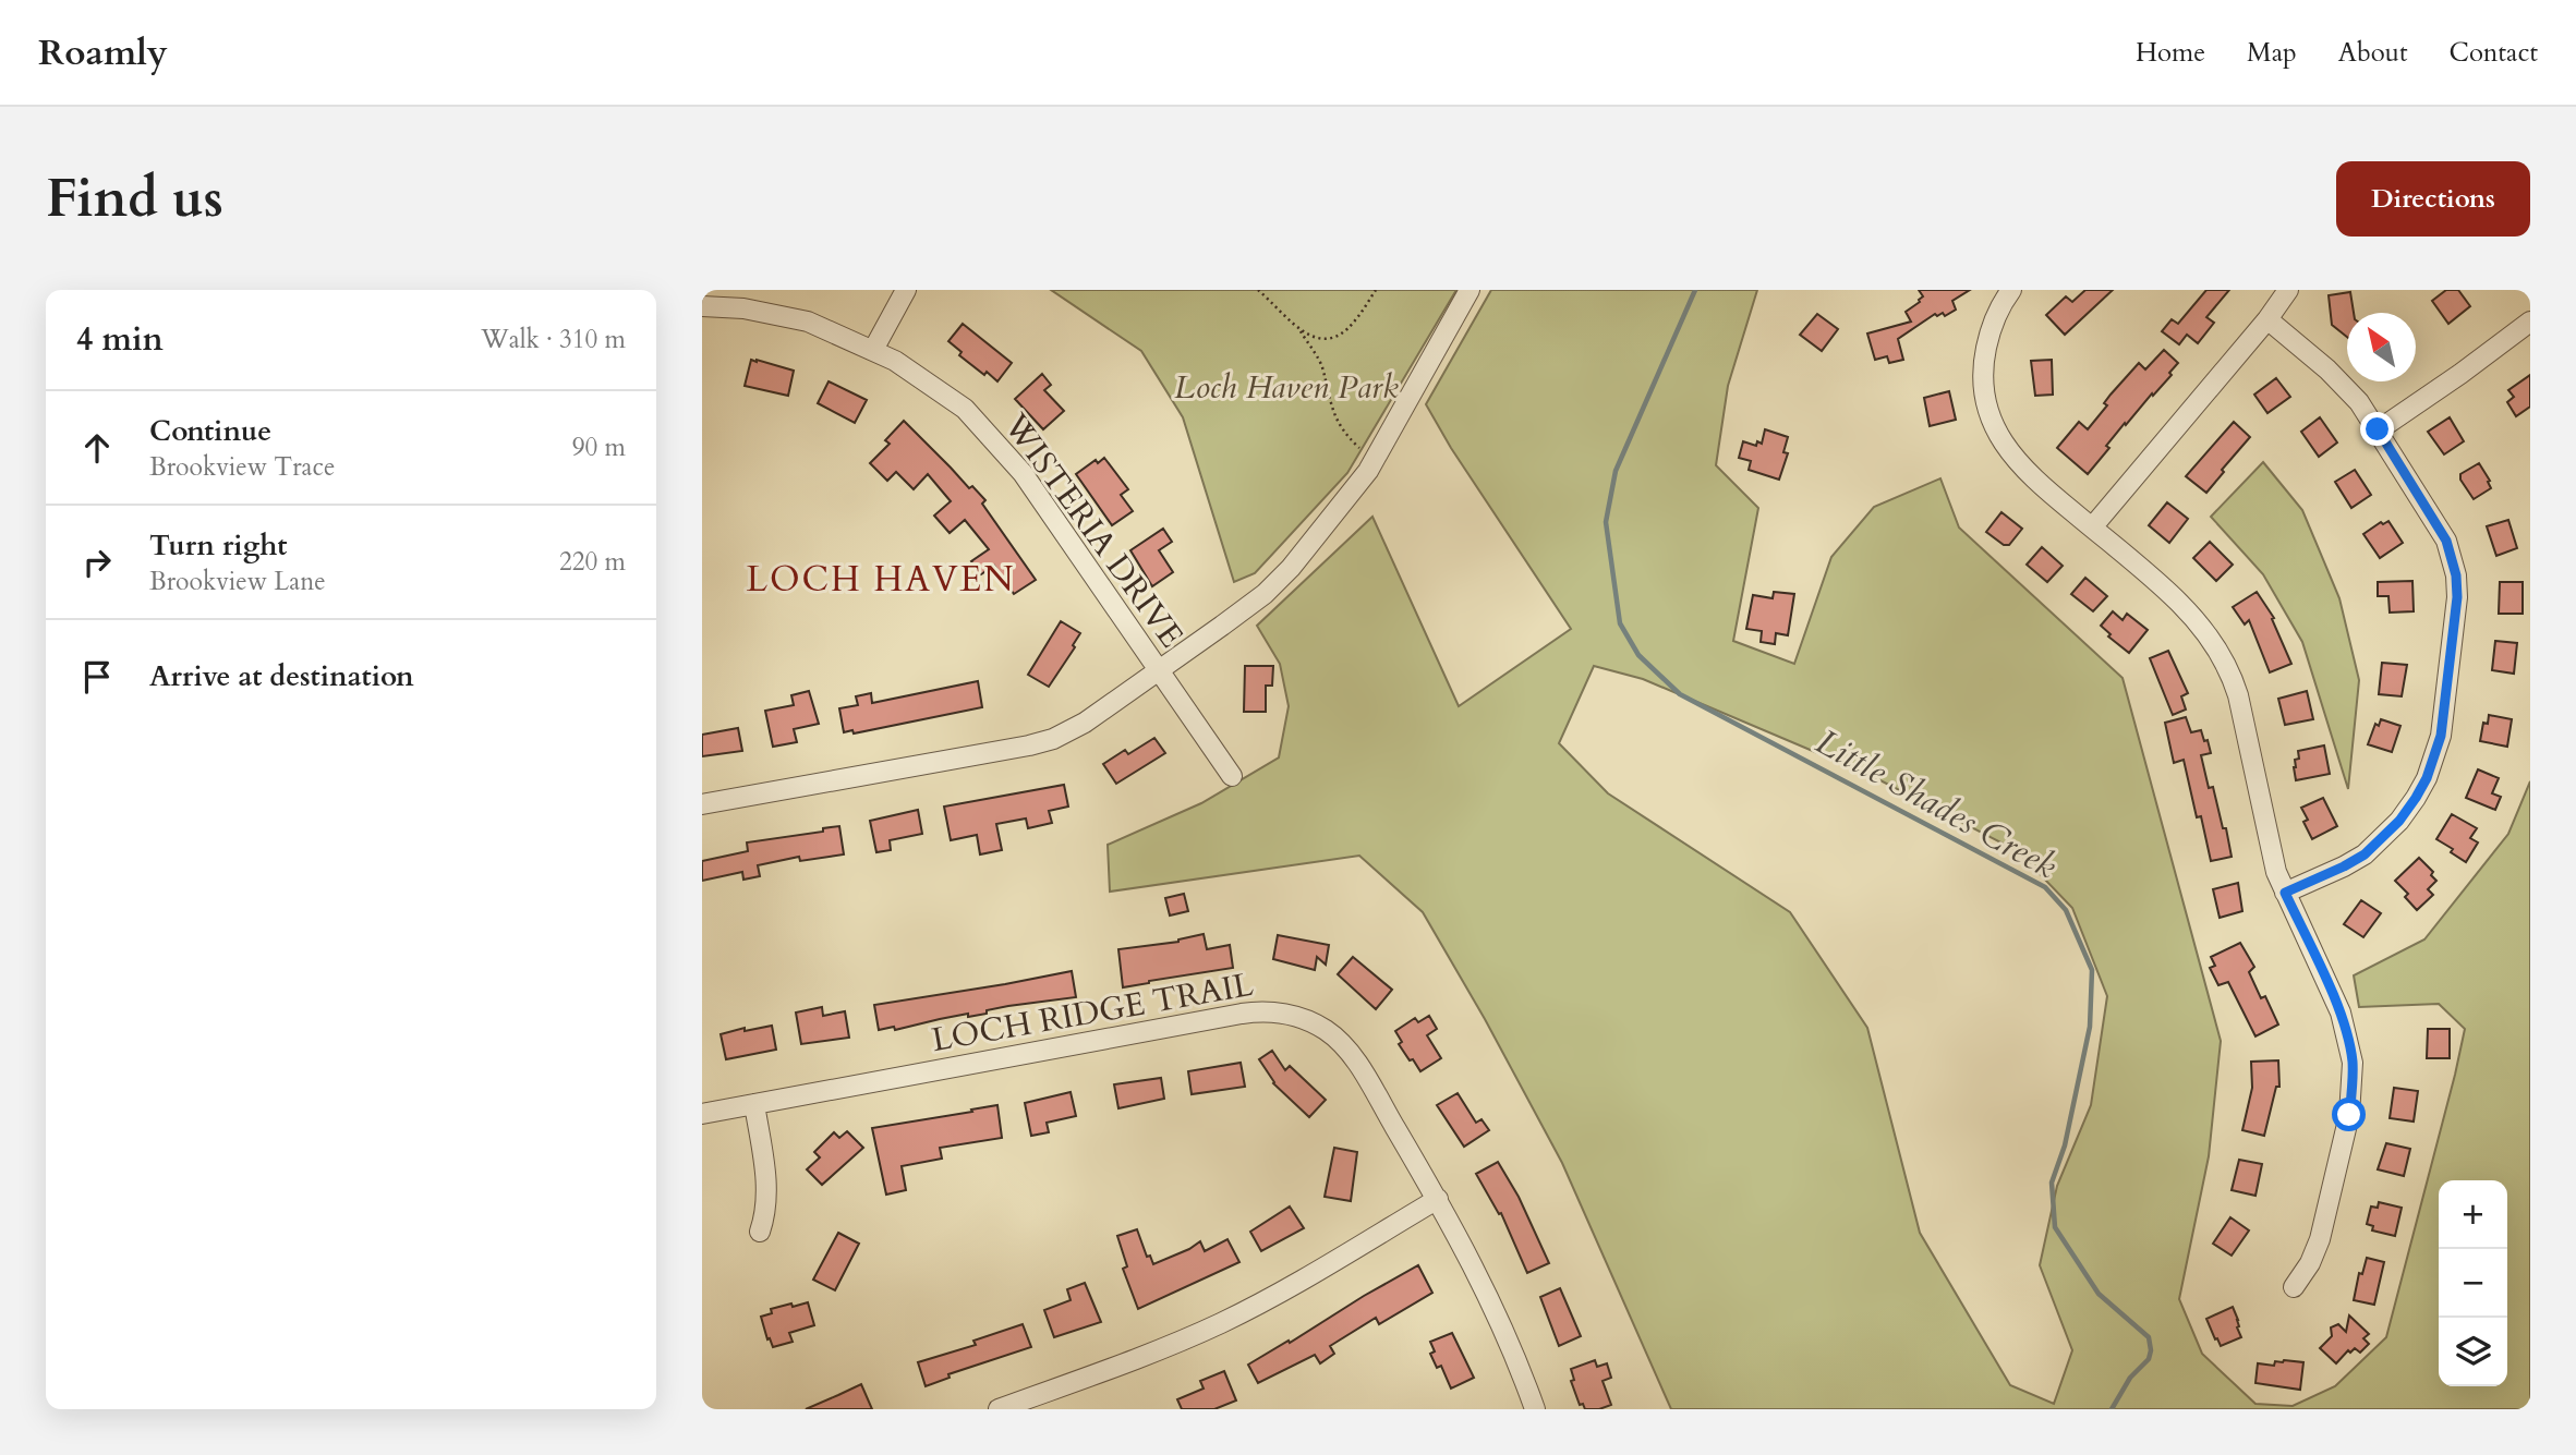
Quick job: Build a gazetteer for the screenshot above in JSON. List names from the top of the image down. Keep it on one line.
{"streets":{"street":["WISTERIA DRIVE","LOCH RIDGE TRAIL"]},"districts":["LOCH HAVEN"],"water":["Little Shades Creek"],"parks":["Loch Haven Park"],"north":"top left","page":{"header":"Roamly","nav":["Home","Map","About","Contact"],"buttons":"Directions","title":"Find us","heading":["4 min","Walk · 310 m"],"list":[["Continue","Brookview Trace","90 m"],["Turn right","Brookview Lane","220 m"],"Arrive at destination"],"map_buttons":["+","−"]}}
